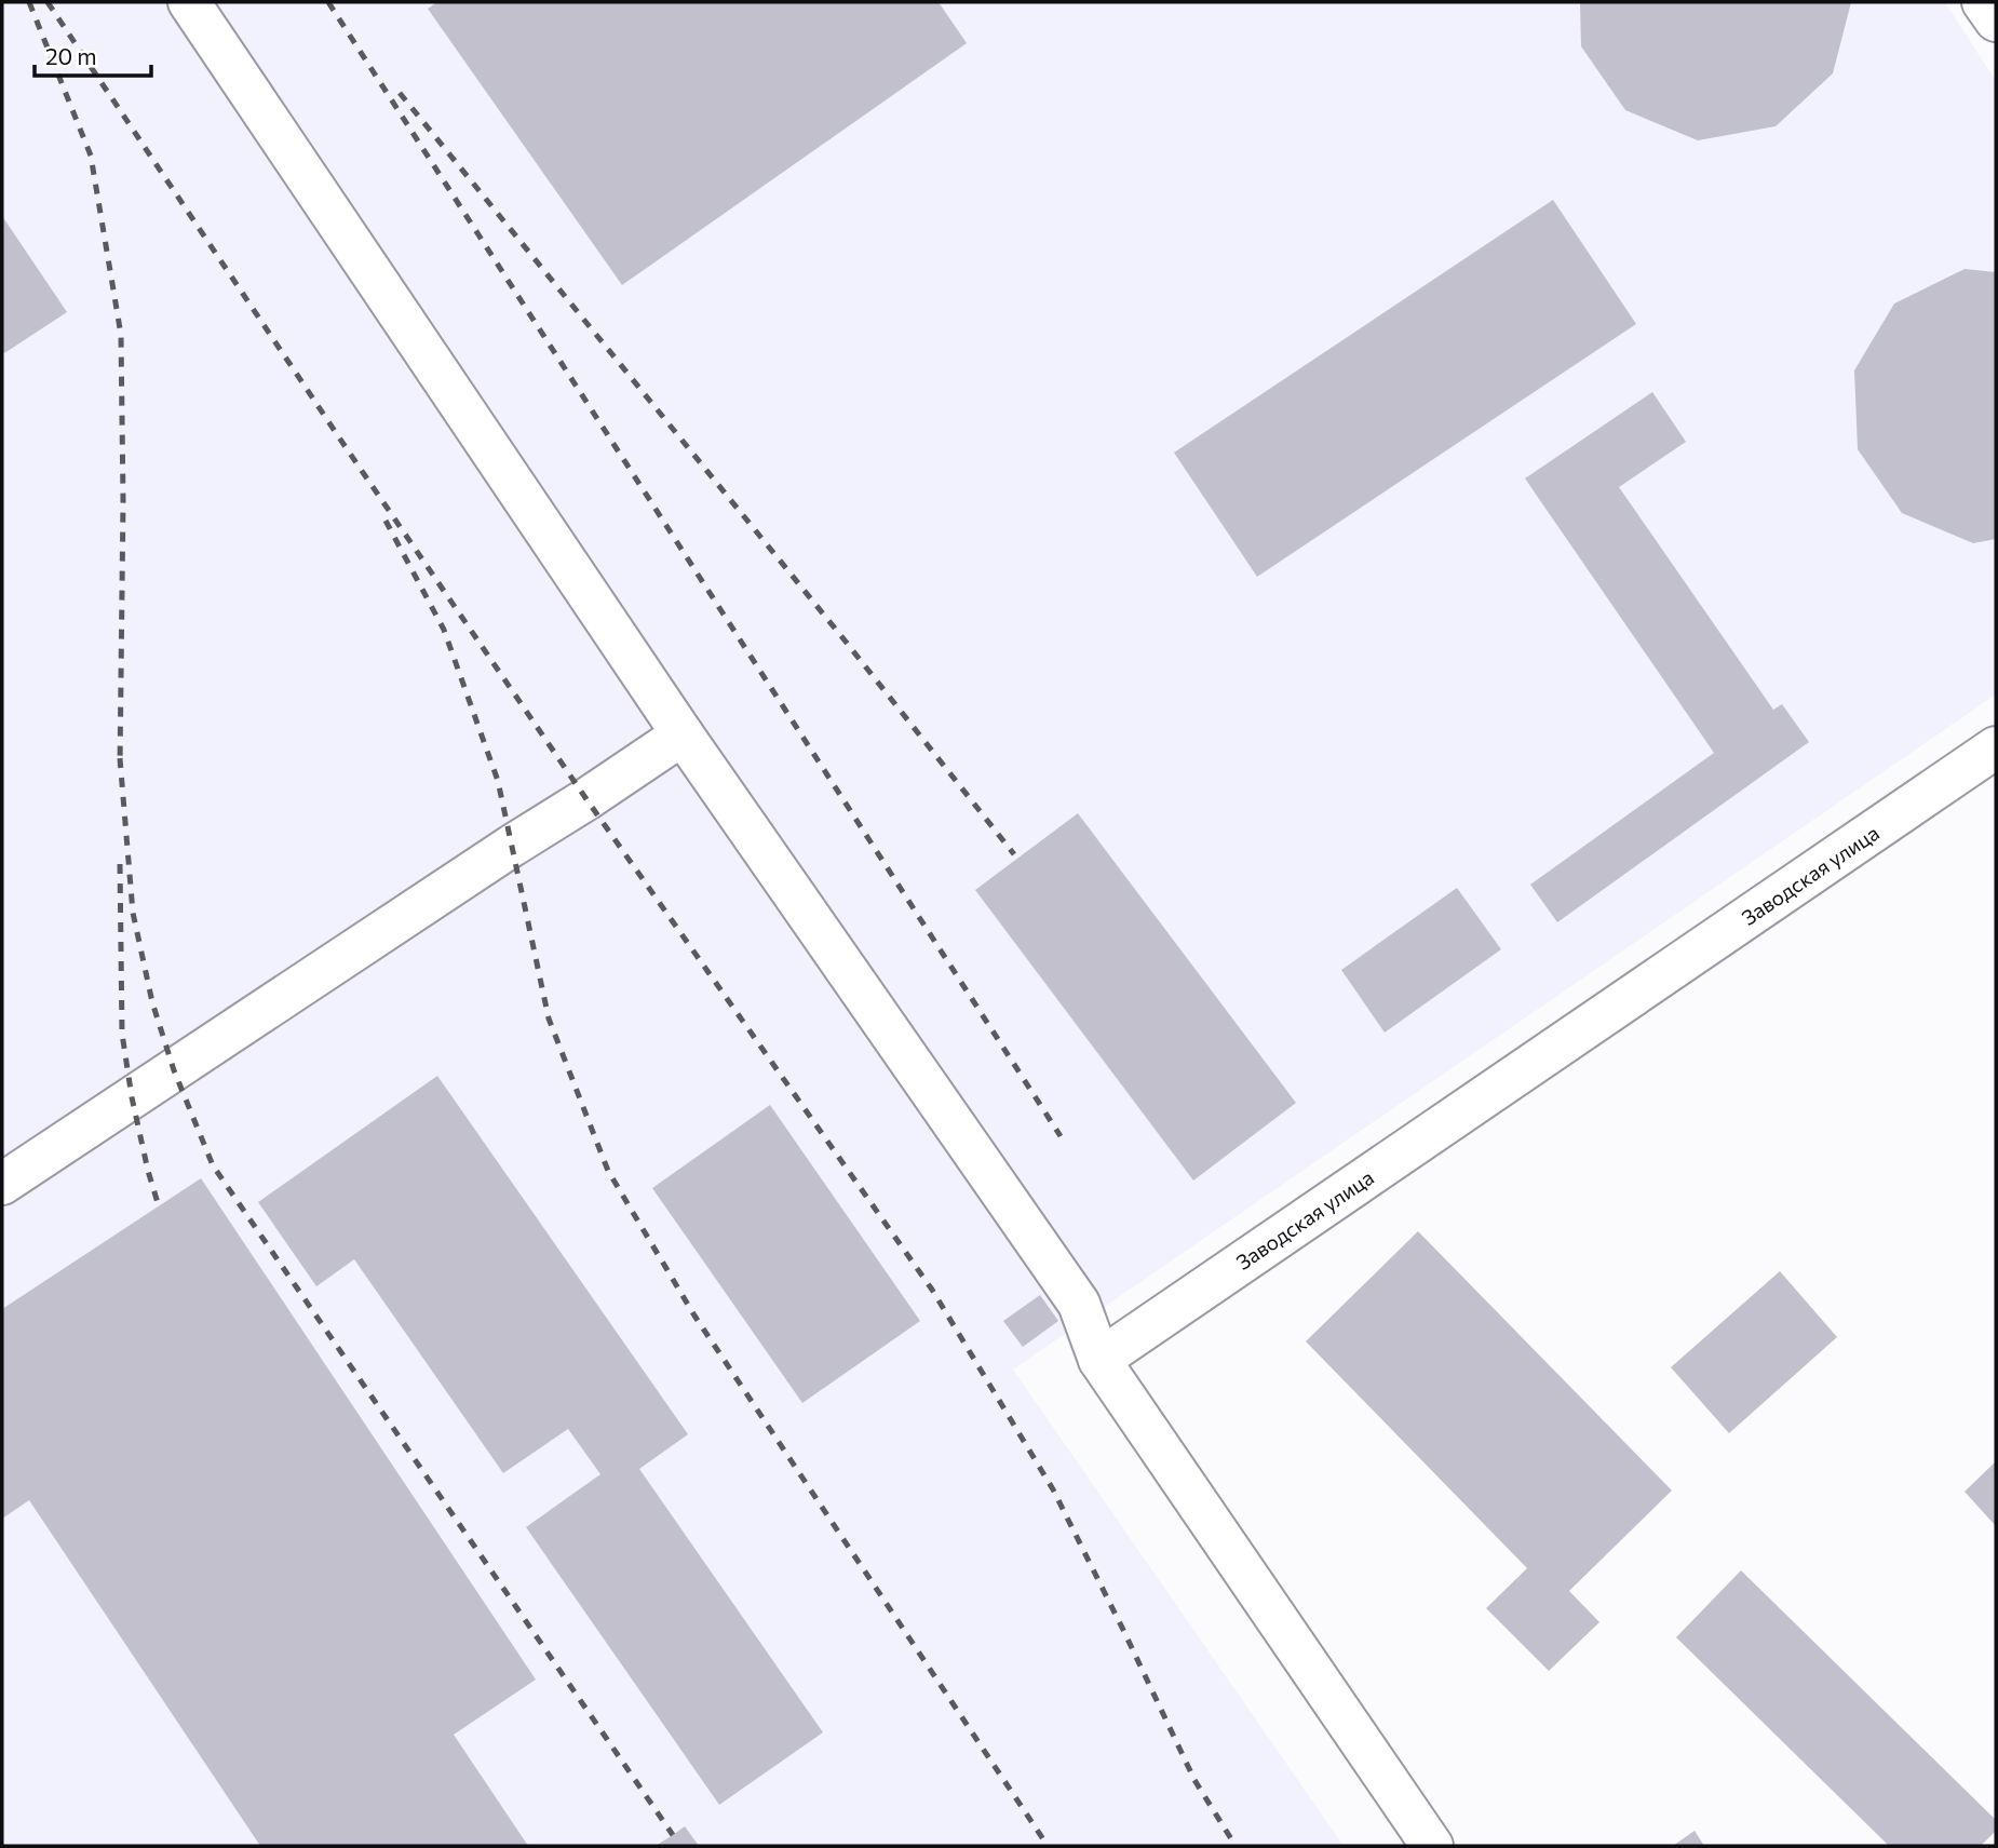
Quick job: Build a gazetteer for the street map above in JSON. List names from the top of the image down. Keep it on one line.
{"streets":{"street":["Заводская улица"]},"scale_bar":"20 m"}
